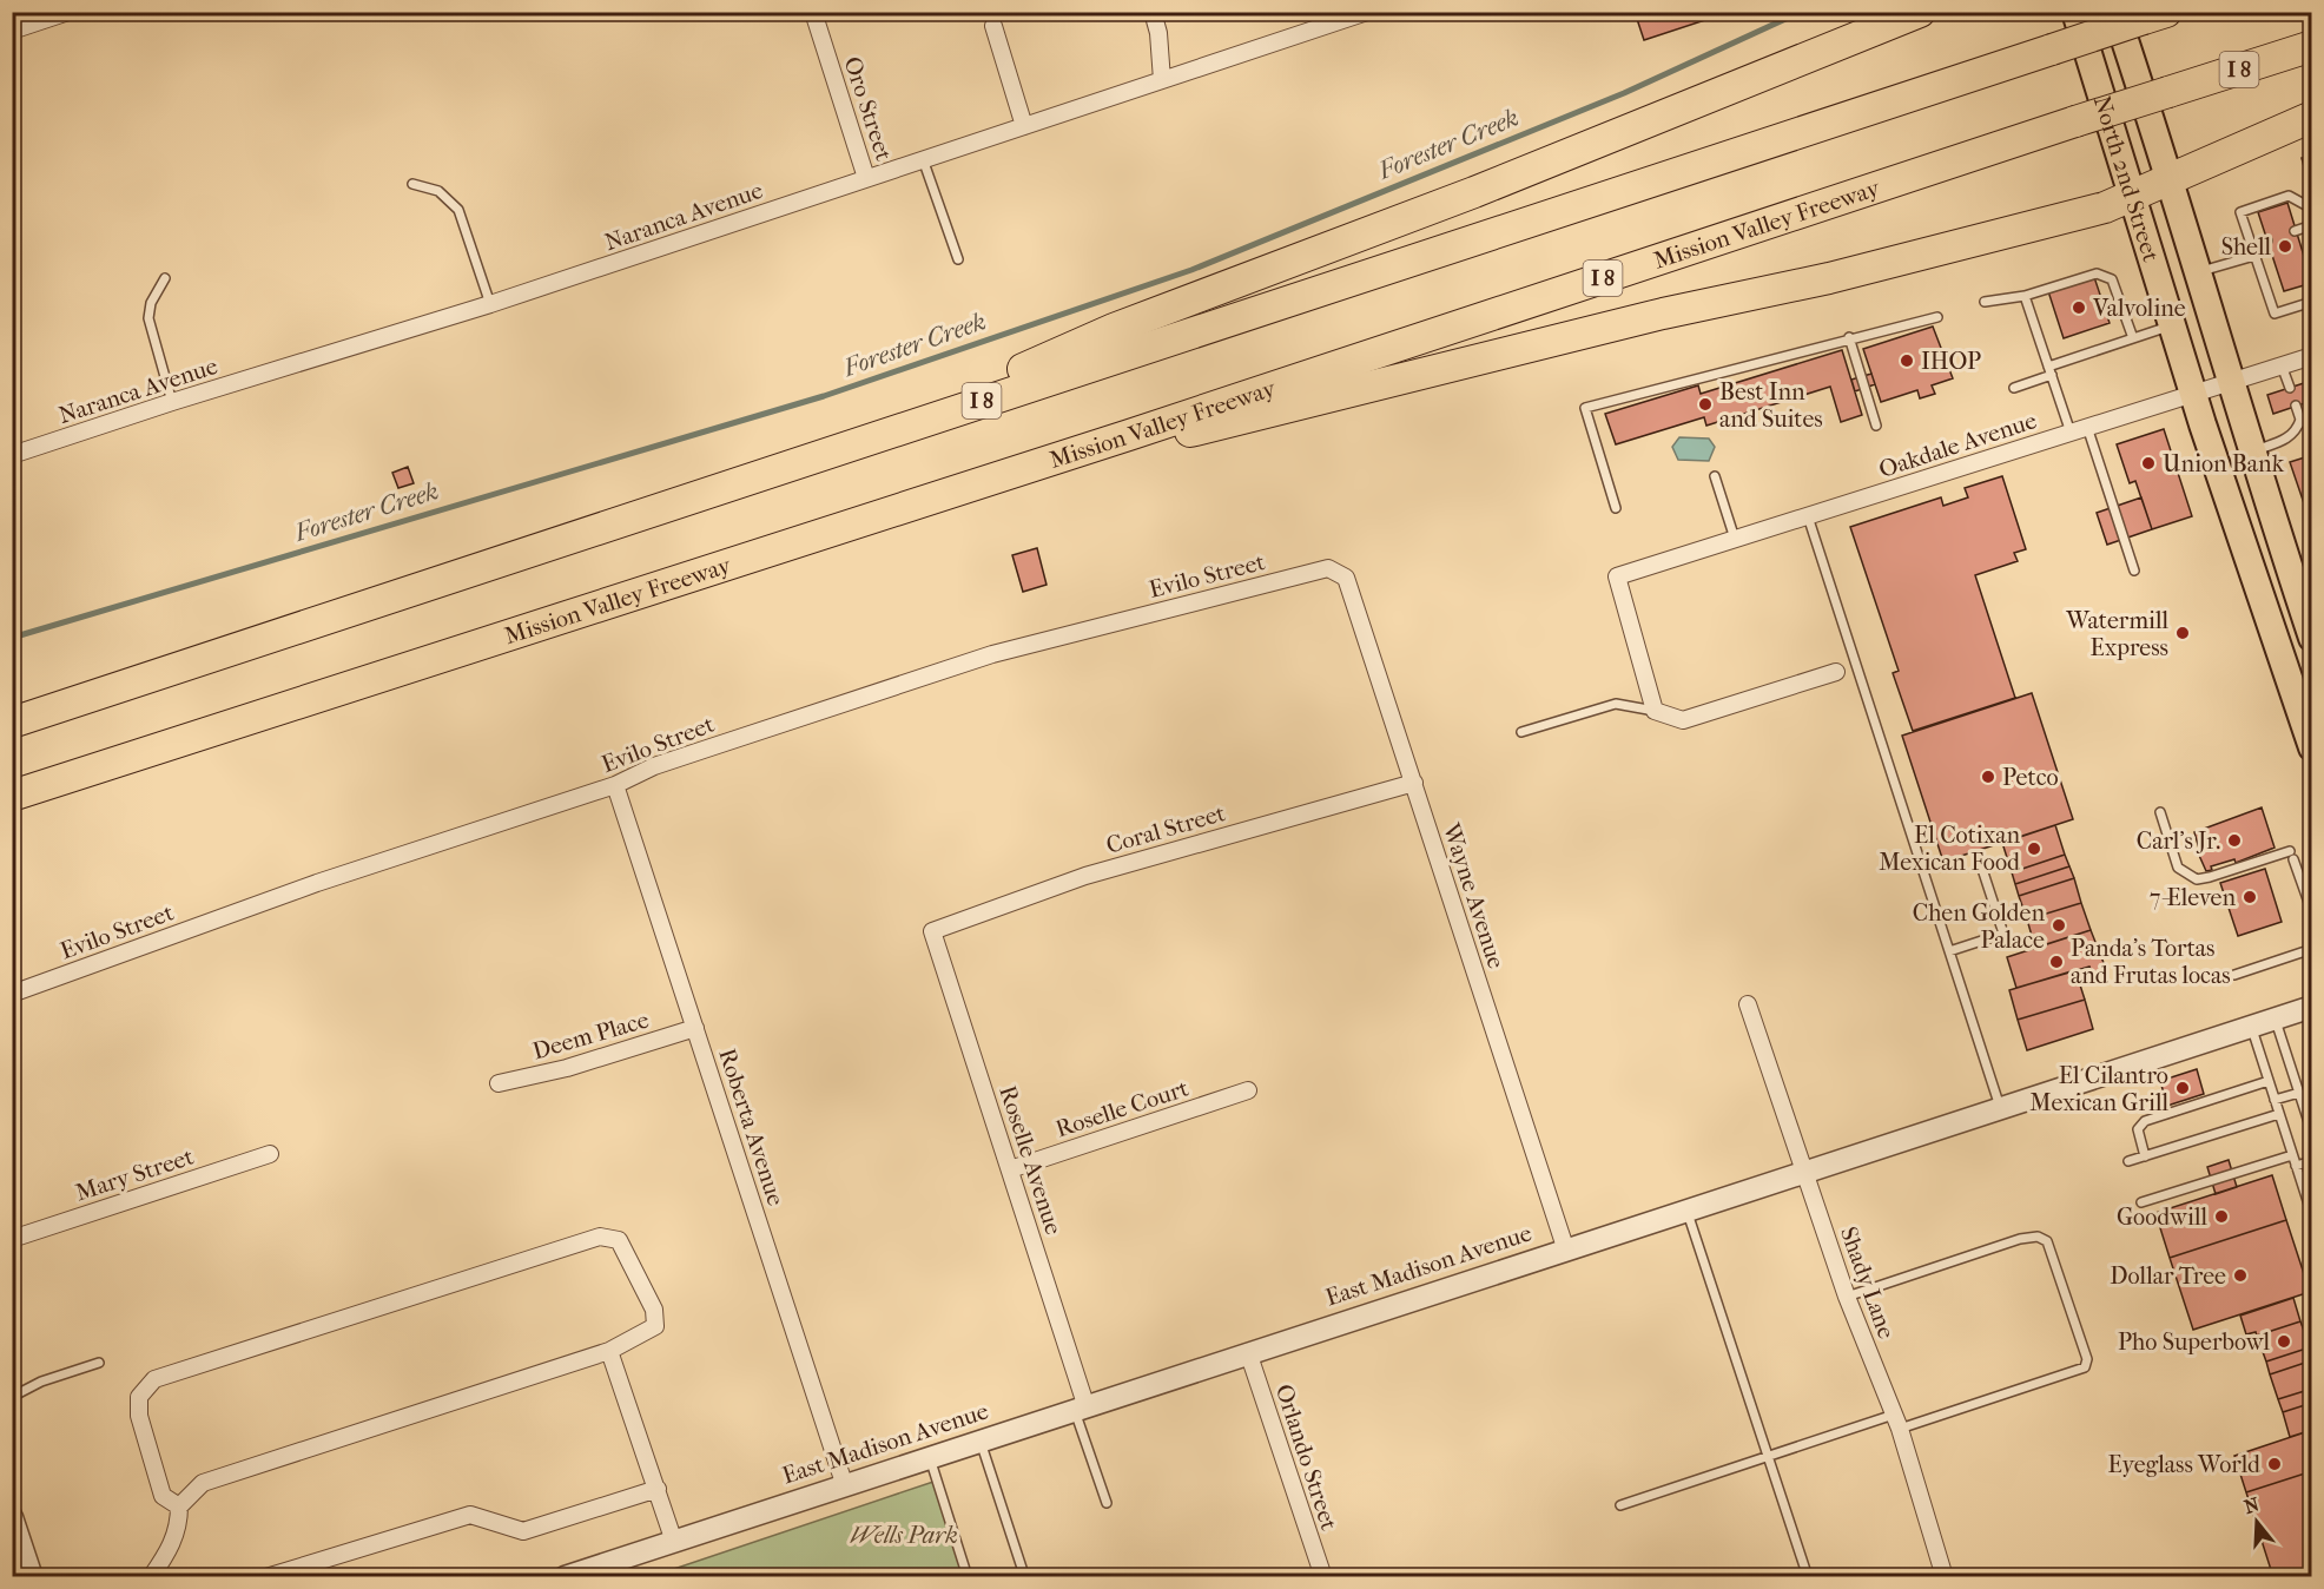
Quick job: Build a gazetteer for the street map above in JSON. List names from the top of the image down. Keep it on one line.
{"streets":{"highway":["I 8","Mission Valley Freeway"],"main road":["North 2nd Street"],"street":["Oro Street","Naranca Avenue","Oakdale Avenue","Evilo Street","Coral Street","Wayne Avenue","Deem Place","Roselle Court","Roberta Avenue","Roselle Avenue","Mary Street","East Madison Avenue","Shady Lane","Orlando Street"]},"crossings":[["I 8","North 2nd Street"],["Oro Street","Naranca Avenue"],["North 2nd Street","Oakdale Avenue"],["Evilo Street","Wayne Avenue"],["Evilo Street","Roberta Avenue"],["Coral Street","Wayne Avenue"],["Coral Street","Roselle Avenue"],["Wayne Avenue","East Madison Avenue"],["Deem Place","Roberta Avenue"],["Roselle Court","Roselle Avenue"],["Roberta Avenue","East Madison Avenue"],["Roselle Avenue","East Madison Avenue"],["East Madison Avenue","Shady Lane"],["East Madison Avenue","Orlando Street"]],"water":["Forester Creek"],"parks":["Wells Park"],"places":["Shell","Valvoline","IHOP","Best Inn and Suites","Union Bank","Watermill Express","Petco","Carl's Jr.","El Cotixan Mexican Food","7-Eleven","Chen Golden Palace","Panda's Tortas and Frutas locas","El Cilantro Mexican Grill","Goodwill","Dollar Tree","Pho Superbowl","Eyeglass World"],"north":"top"}
